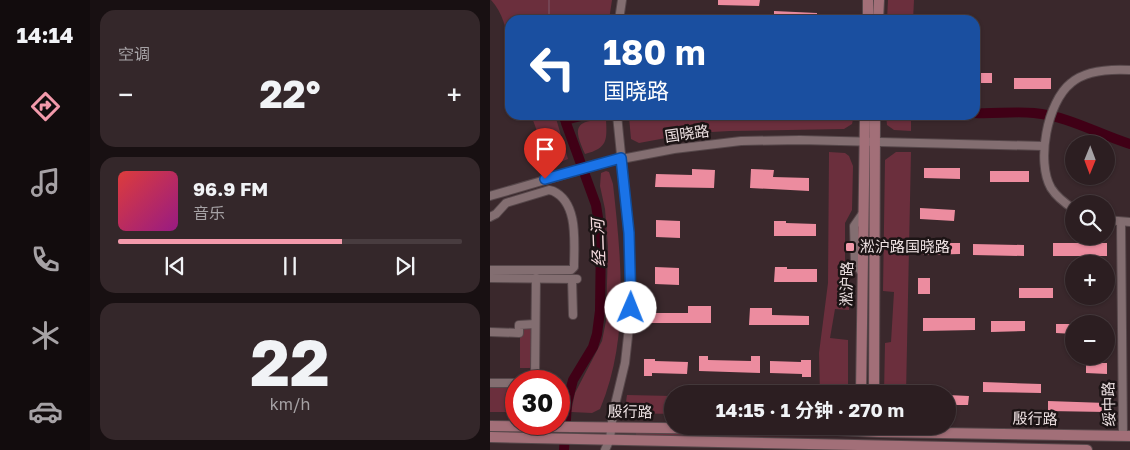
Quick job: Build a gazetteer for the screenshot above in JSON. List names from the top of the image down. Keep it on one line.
{"streets":{"main road":["淞沪路","殷行路"],"street":["国晓路","绥中路"]},"crossings":[["国晓路","淞沪路"],["绥中路","殷行路"]],"water":["经二河"],"places":{"transit":["淞沪路国晓路"]},"north":"bottom","page":{"tabs":"14:14","tile":["空调",["22","km/h"]],"turn":["180 m","国晓路"],"heat":["−","22°","+"],"map_buttons":["+","−"],"song":["96.9 FM","音乐"],"limit":"30","trip":"14:15 · 1 分钟 · 270 m"}}
